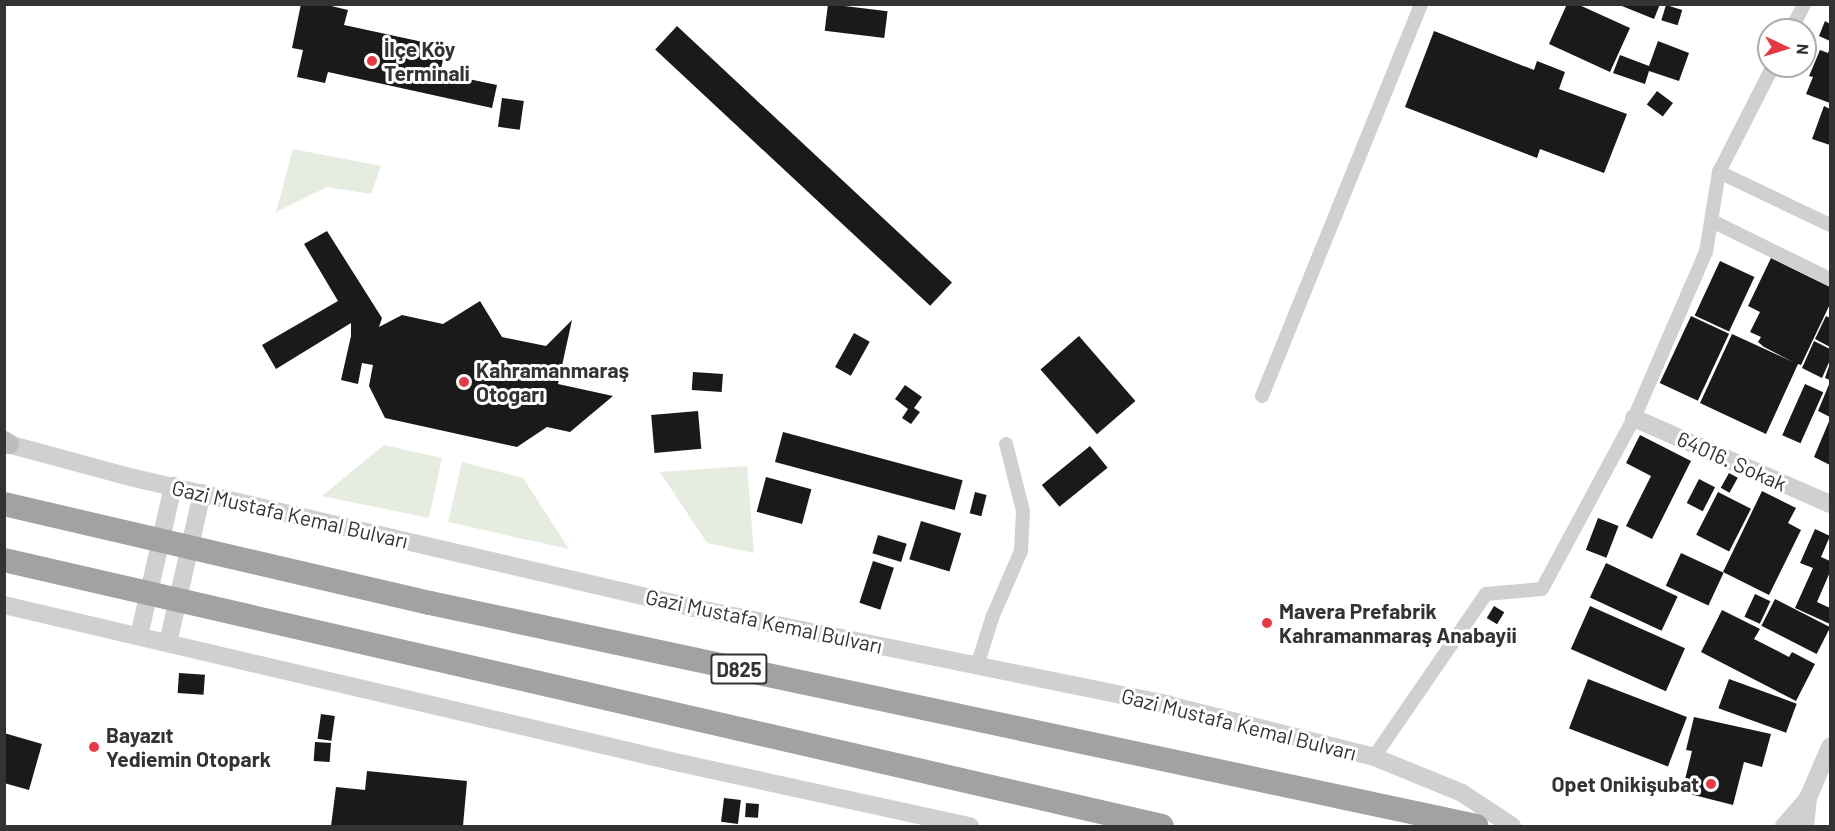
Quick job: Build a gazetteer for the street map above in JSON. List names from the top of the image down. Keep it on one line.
{"streets":{"highway":["D825"],"street":["64016. Sokak","Gazi Mustafa Kemal Bulvarı"]},"places":["İlçe Köy Terminali","Kahramanmaraş Otogarı","Mavera Prefabrik Kahramanmaraş Anabayii","Bayazıt Yediemin Otopark","Opet Onikişubat"],"north":"right"}
